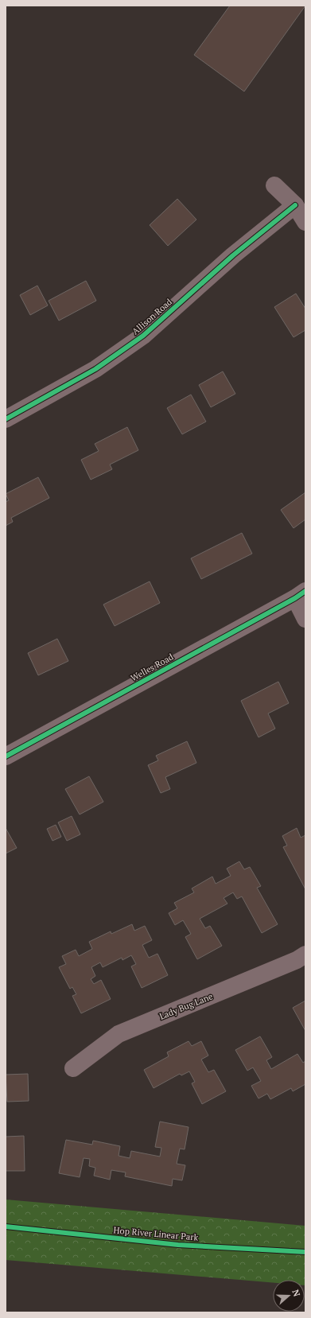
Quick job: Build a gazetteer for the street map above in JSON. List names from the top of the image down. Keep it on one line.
{"streets":{"street":["Allison Road","Welles Road","Lady Bug Lane"],"cycle path":["Hop River Linear Park"]},"north":"right"}
